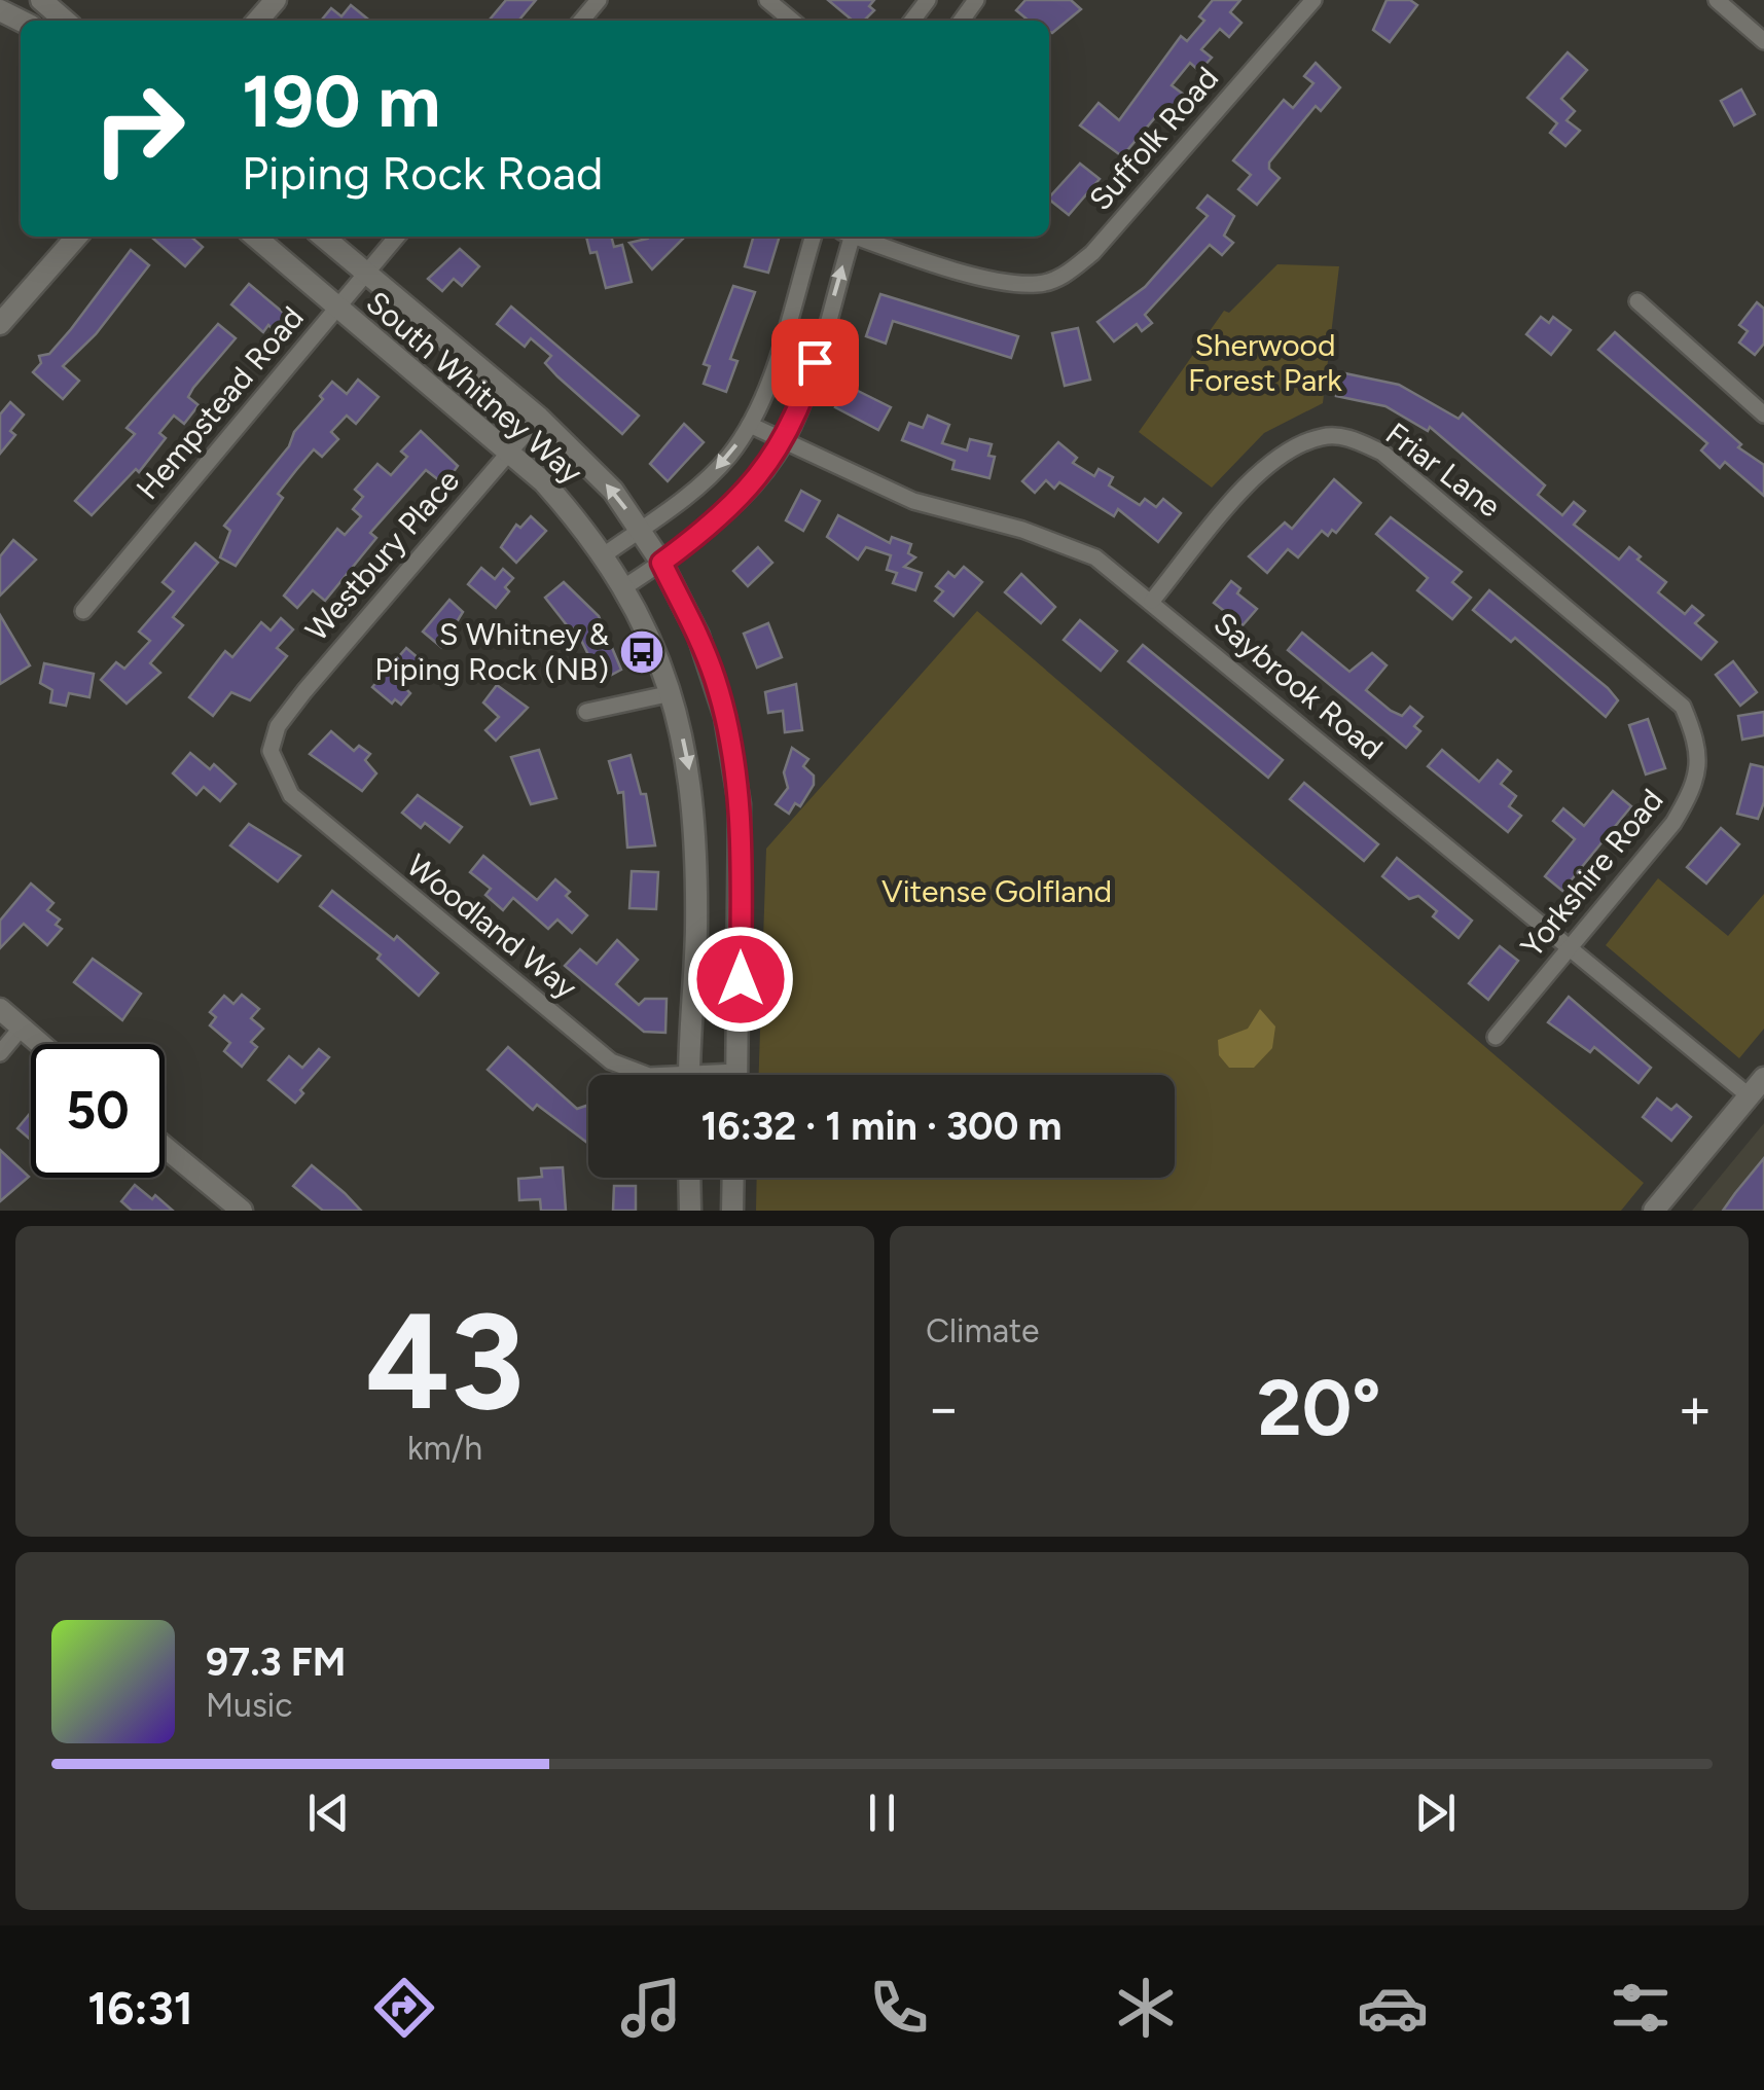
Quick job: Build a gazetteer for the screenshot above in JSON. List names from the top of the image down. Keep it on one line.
{"streets":{"main road":["South Whitney Way"],"street":["Suffolk Road","Hempstead Road","Friar Lane","Westbury Place","Saybrook Road","Yorkshire Road","Woodland Way"]},"crossings":[["South Whitney Way","Hempstead Road"],["South Whitney Way","Westbury Place"],["Friar Lane","Saybrook Road"],["Friar Lane","Yorkshire Road"],["Westbury Place","Woodland Way"],["Saybrook Road","Yorkshire Road"]],"parks":["Sherwood Forest Park","Vitense Golfland"],"places":{"bus stop":["S Whitney & Piping Rock (NB)"]},"page":{"turn":["190 m","Piping Rock Road"],"limit":"50","trip":"16:32 · 1 min · 300 m","tile":[["43","km/h"],"Climate"],"heat":["−","20°","+"],"song":["97.3 FM","Music"],"tabs":"16:31"}}
